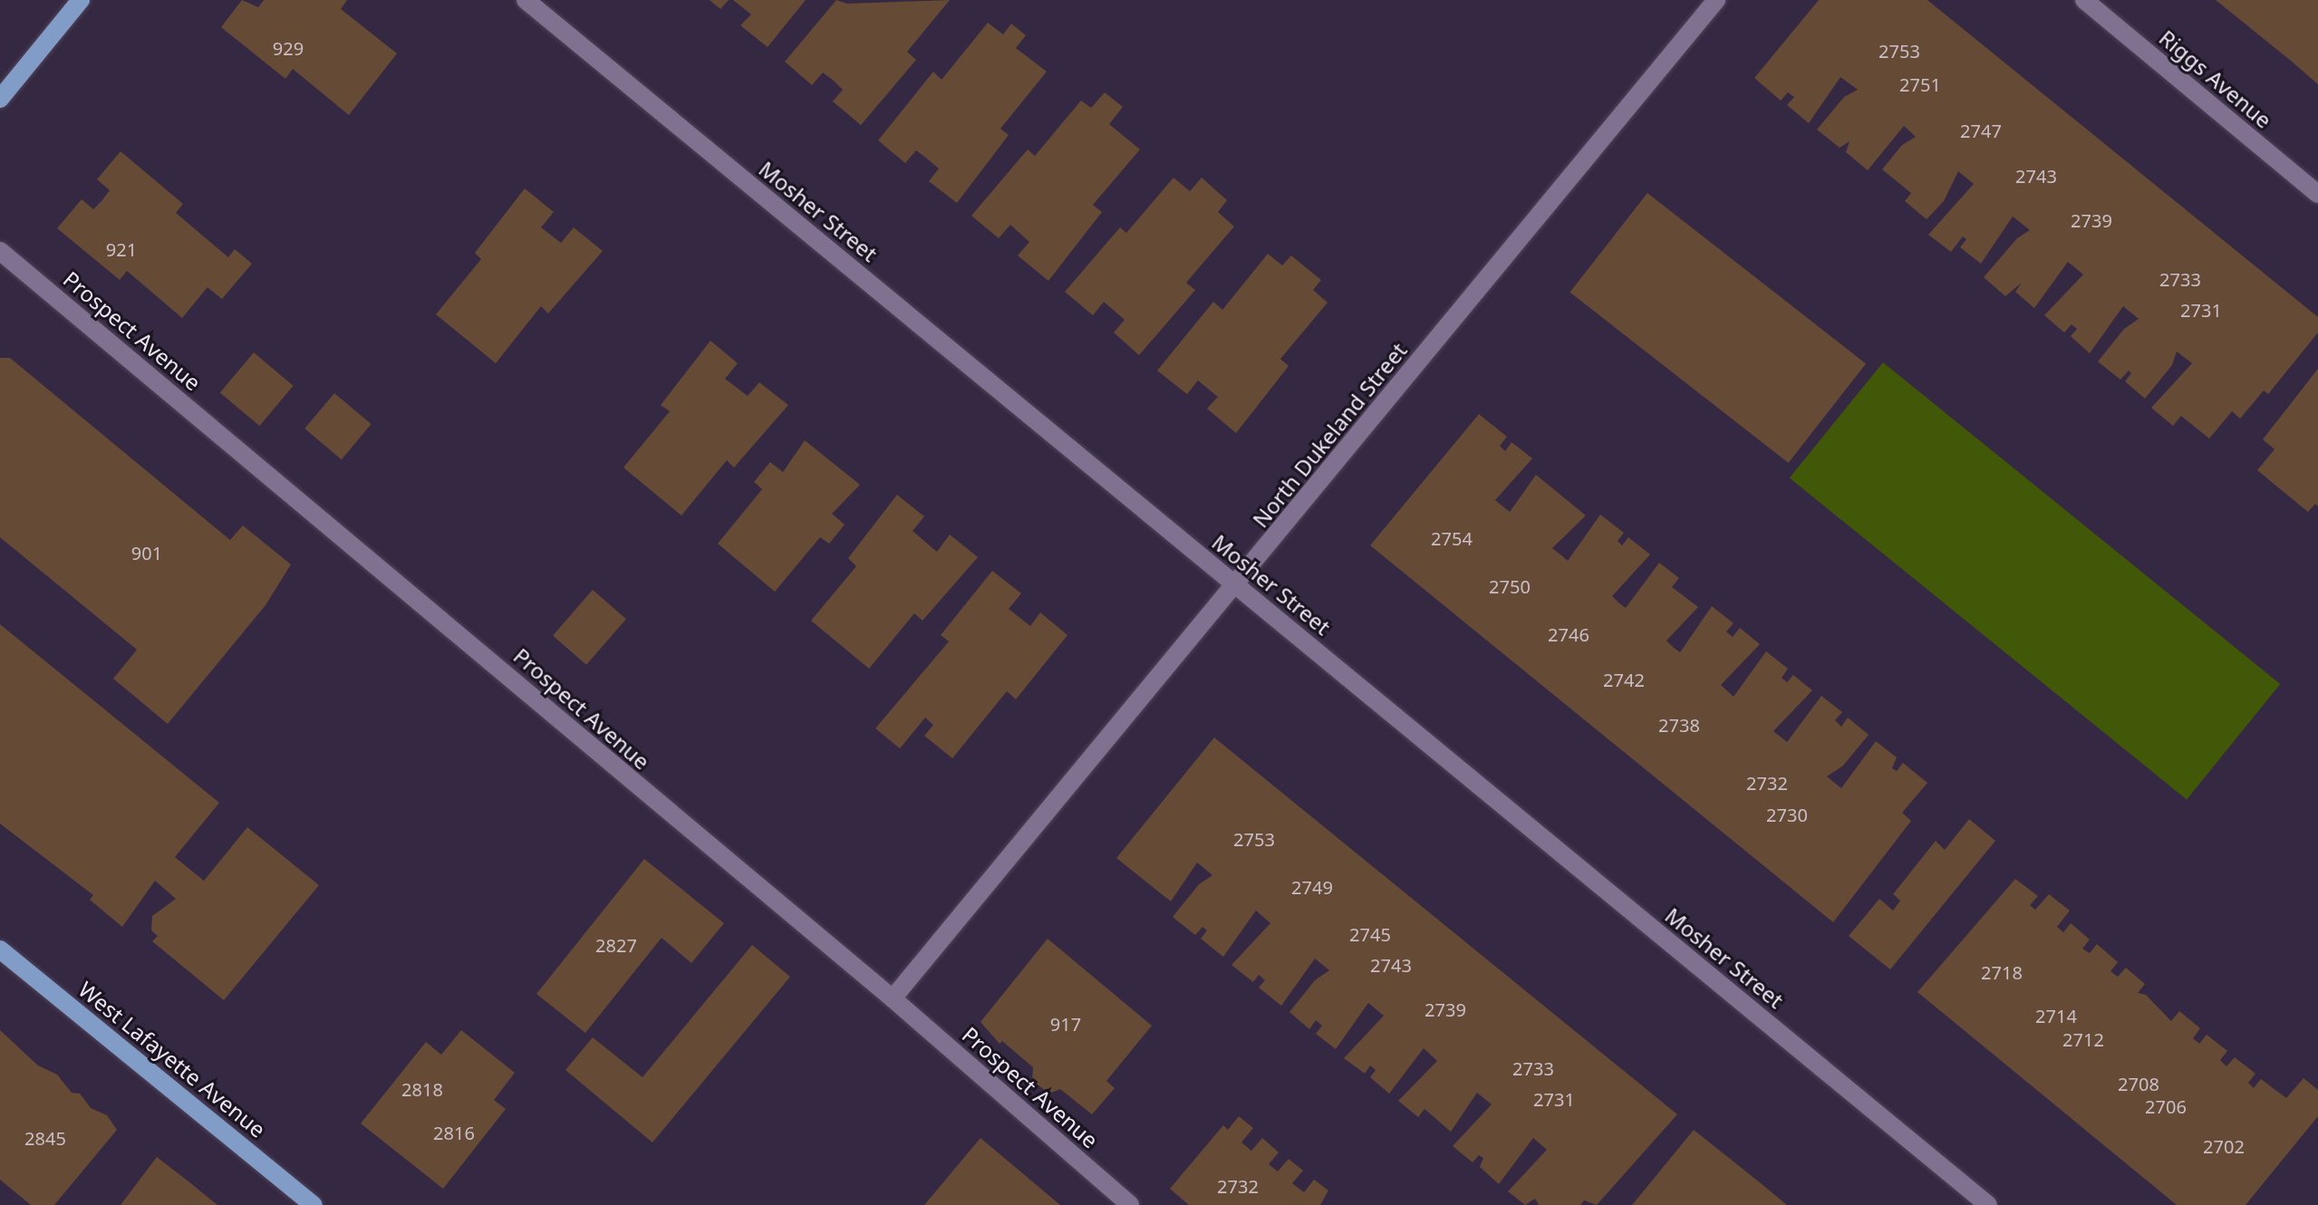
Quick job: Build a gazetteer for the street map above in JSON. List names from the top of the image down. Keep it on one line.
{"streets":{"main road":["West Lafayette Avenue"],"street":["Riggs Avenue","Mosher Street","Prospect Avenue","North Dukeland Street"]},"crossings":[["Mosher Street","North Dukeland Street"],["Prospect Avenue","North Dukeland Street"]],"house_numbers":["929","2753","2751","2747","2743","2739","921","2733","2731","2754","901","2750","2746","2742","2738","2732","2730","2753","2749","2745","2827","2743","2718","2739","2714","917","2712","2733","2708","2818","2731","2706","2816","2845","2702","2732"]}
